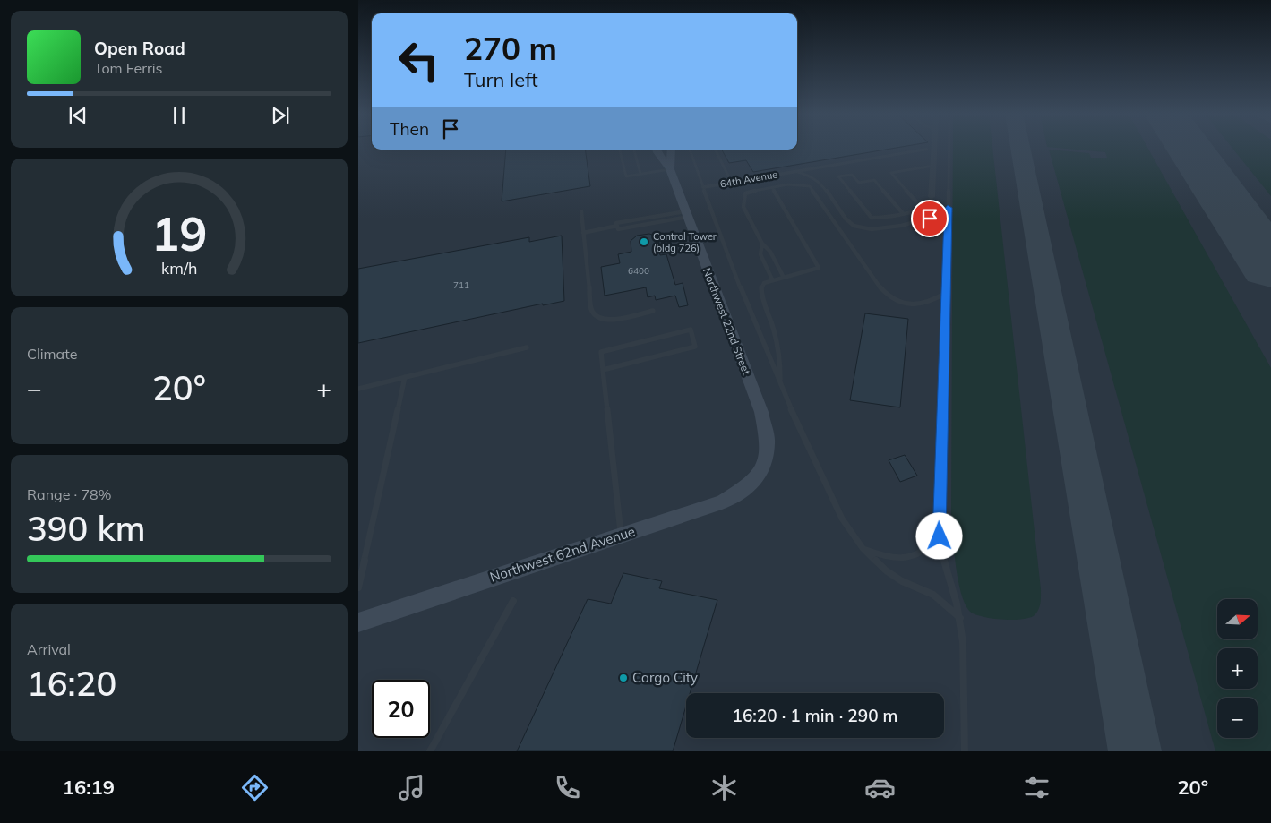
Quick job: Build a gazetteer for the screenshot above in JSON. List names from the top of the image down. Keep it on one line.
{"streets":{"street":["64th Avenue","Northwest 22nd Street","Northwest 62nd Avenue"]},"crossings":[["Northwest 22nd Street","Northwest 62nd Avenue"]],"places":["Control Tower (bldg 726)","Cargo City"],"house_numbers":["6400","711"],"north":"right","page":{"turn":["270 m","Turn left"],"song":["Open Road","Tom Ferris"],"then":"Then","tile":["Climate",["Range · 78%","390 km"],["Arrival","16:20"]],"heat":["−","20°","+"],"map_buttons":["+","−"],"limit":"20","trip":"16:20 · 1 min · 290 m","tabs":["16:19","20°"],"gauge":["19","km/h"]}}
